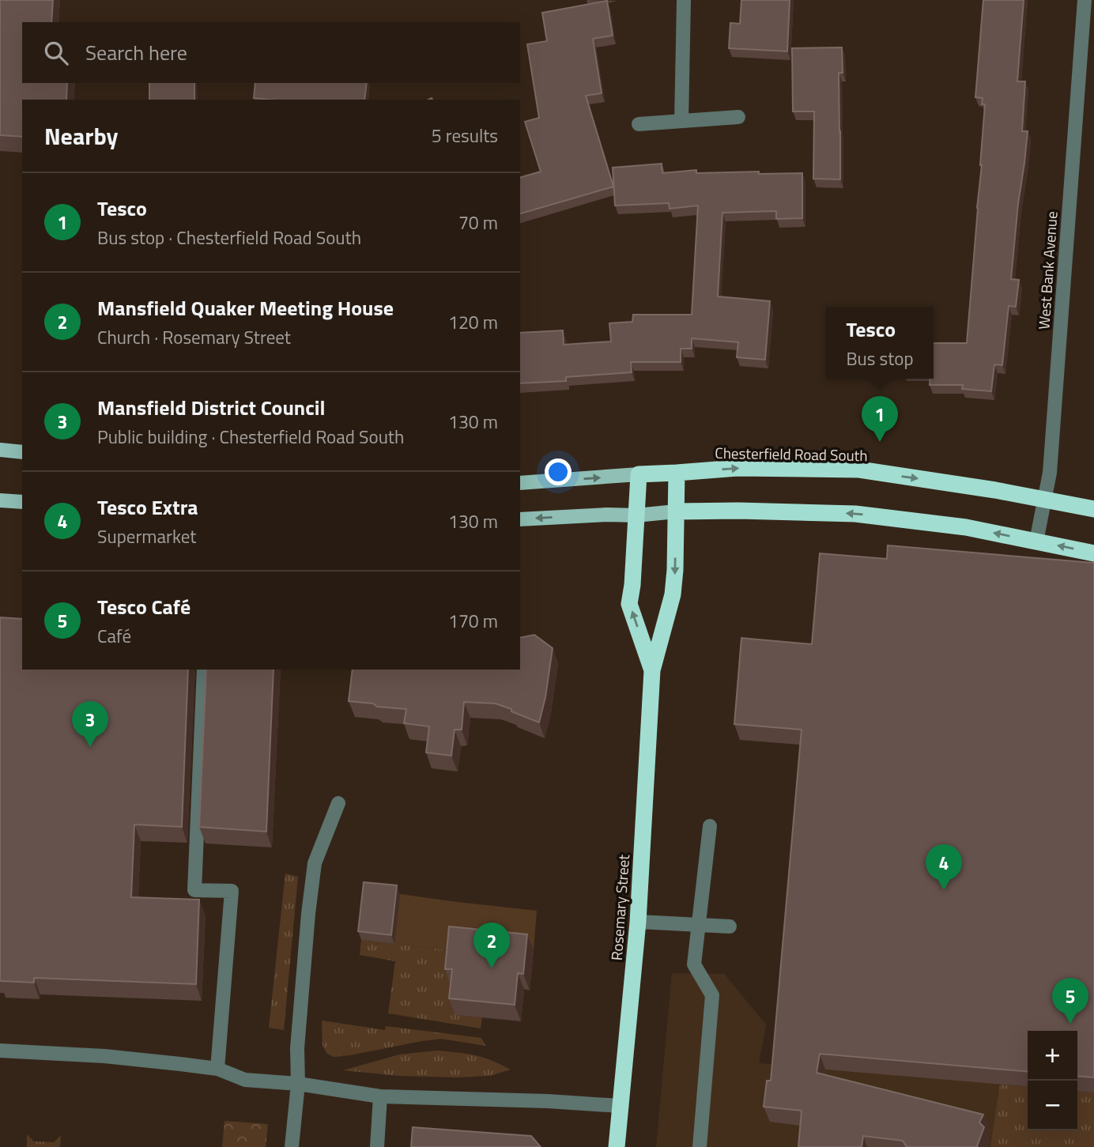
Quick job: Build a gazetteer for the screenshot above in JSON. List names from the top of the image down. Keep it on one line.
{"streets":{"highway":["Chesterfield Road South","Rosemary Street"],"street":["West Bank Avenue"]},"crossings":[["West Bank Avenue","Chesterfield Road South"],["Chesterfield Road South","Rosemary Street"]],"page":{"search":"Search here","heading":["Nearby","5 results"],"list":[{"mark":"1","name":"Tesco","note":"Bus stop · Chesterfield Road South","value":"70 m"},{"mark":"2","name":"Mansfield Quaker Meeting House","note":"Church · Rosemary Street","value":"120 m"},{"mark":"3","name":"Mansfield District Council","note":"Public building · Chesterfield Road South","value":"130 m"},{"mark":"4","name":"Tesco Extra","note":"Supermarket","value":"130 m"},{"mark":"5","name":"Tesco Café","note":"Café","value":"170 m"}],"popup":["Tesco","Bus stop"],"pins":["1","3","4","2","5"],"map_buttons":["+","−"]}}
